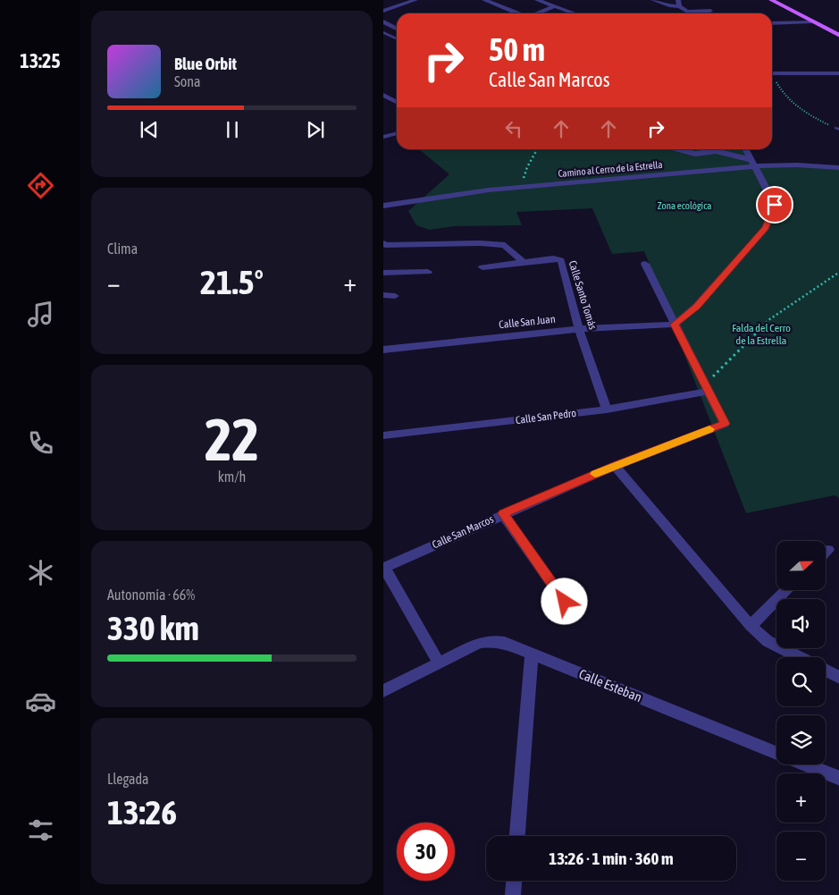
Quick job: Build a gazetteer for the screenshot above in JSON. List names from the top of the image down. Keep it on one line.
{"streets":{"street":["Camino al Cerro de la Estrella","Calle Santo Tomás","Calle San Juan","Calle San Pedro","Calle San Marcos","Calle Esteban"]},"crossings":[["Calle Santo Tomás","Calle San Juan"],["Calle Santo Tomás","Calle San Pedro"],["Calle San Juan","Calle San Marcos"],["Calle San Pedro","Calle San Marcos"]],"parks":["Zona ecológica","Falda del Cerro de la Estrella"],"north":"right","page":{"tabs":"13:25","turn":["50 m","Calle San Marcos"],"song":["Blue Orbit","Sona"],"tile":["Clima",["22","km/h"],["Autonomía · 66%","330 km"],["Llegada","13:26"]],"heat":["−","21.5°","+"],"map_buttons":["+","−"],"limit":"30","trip":"13:26 · 1 min · 360 m"}}
